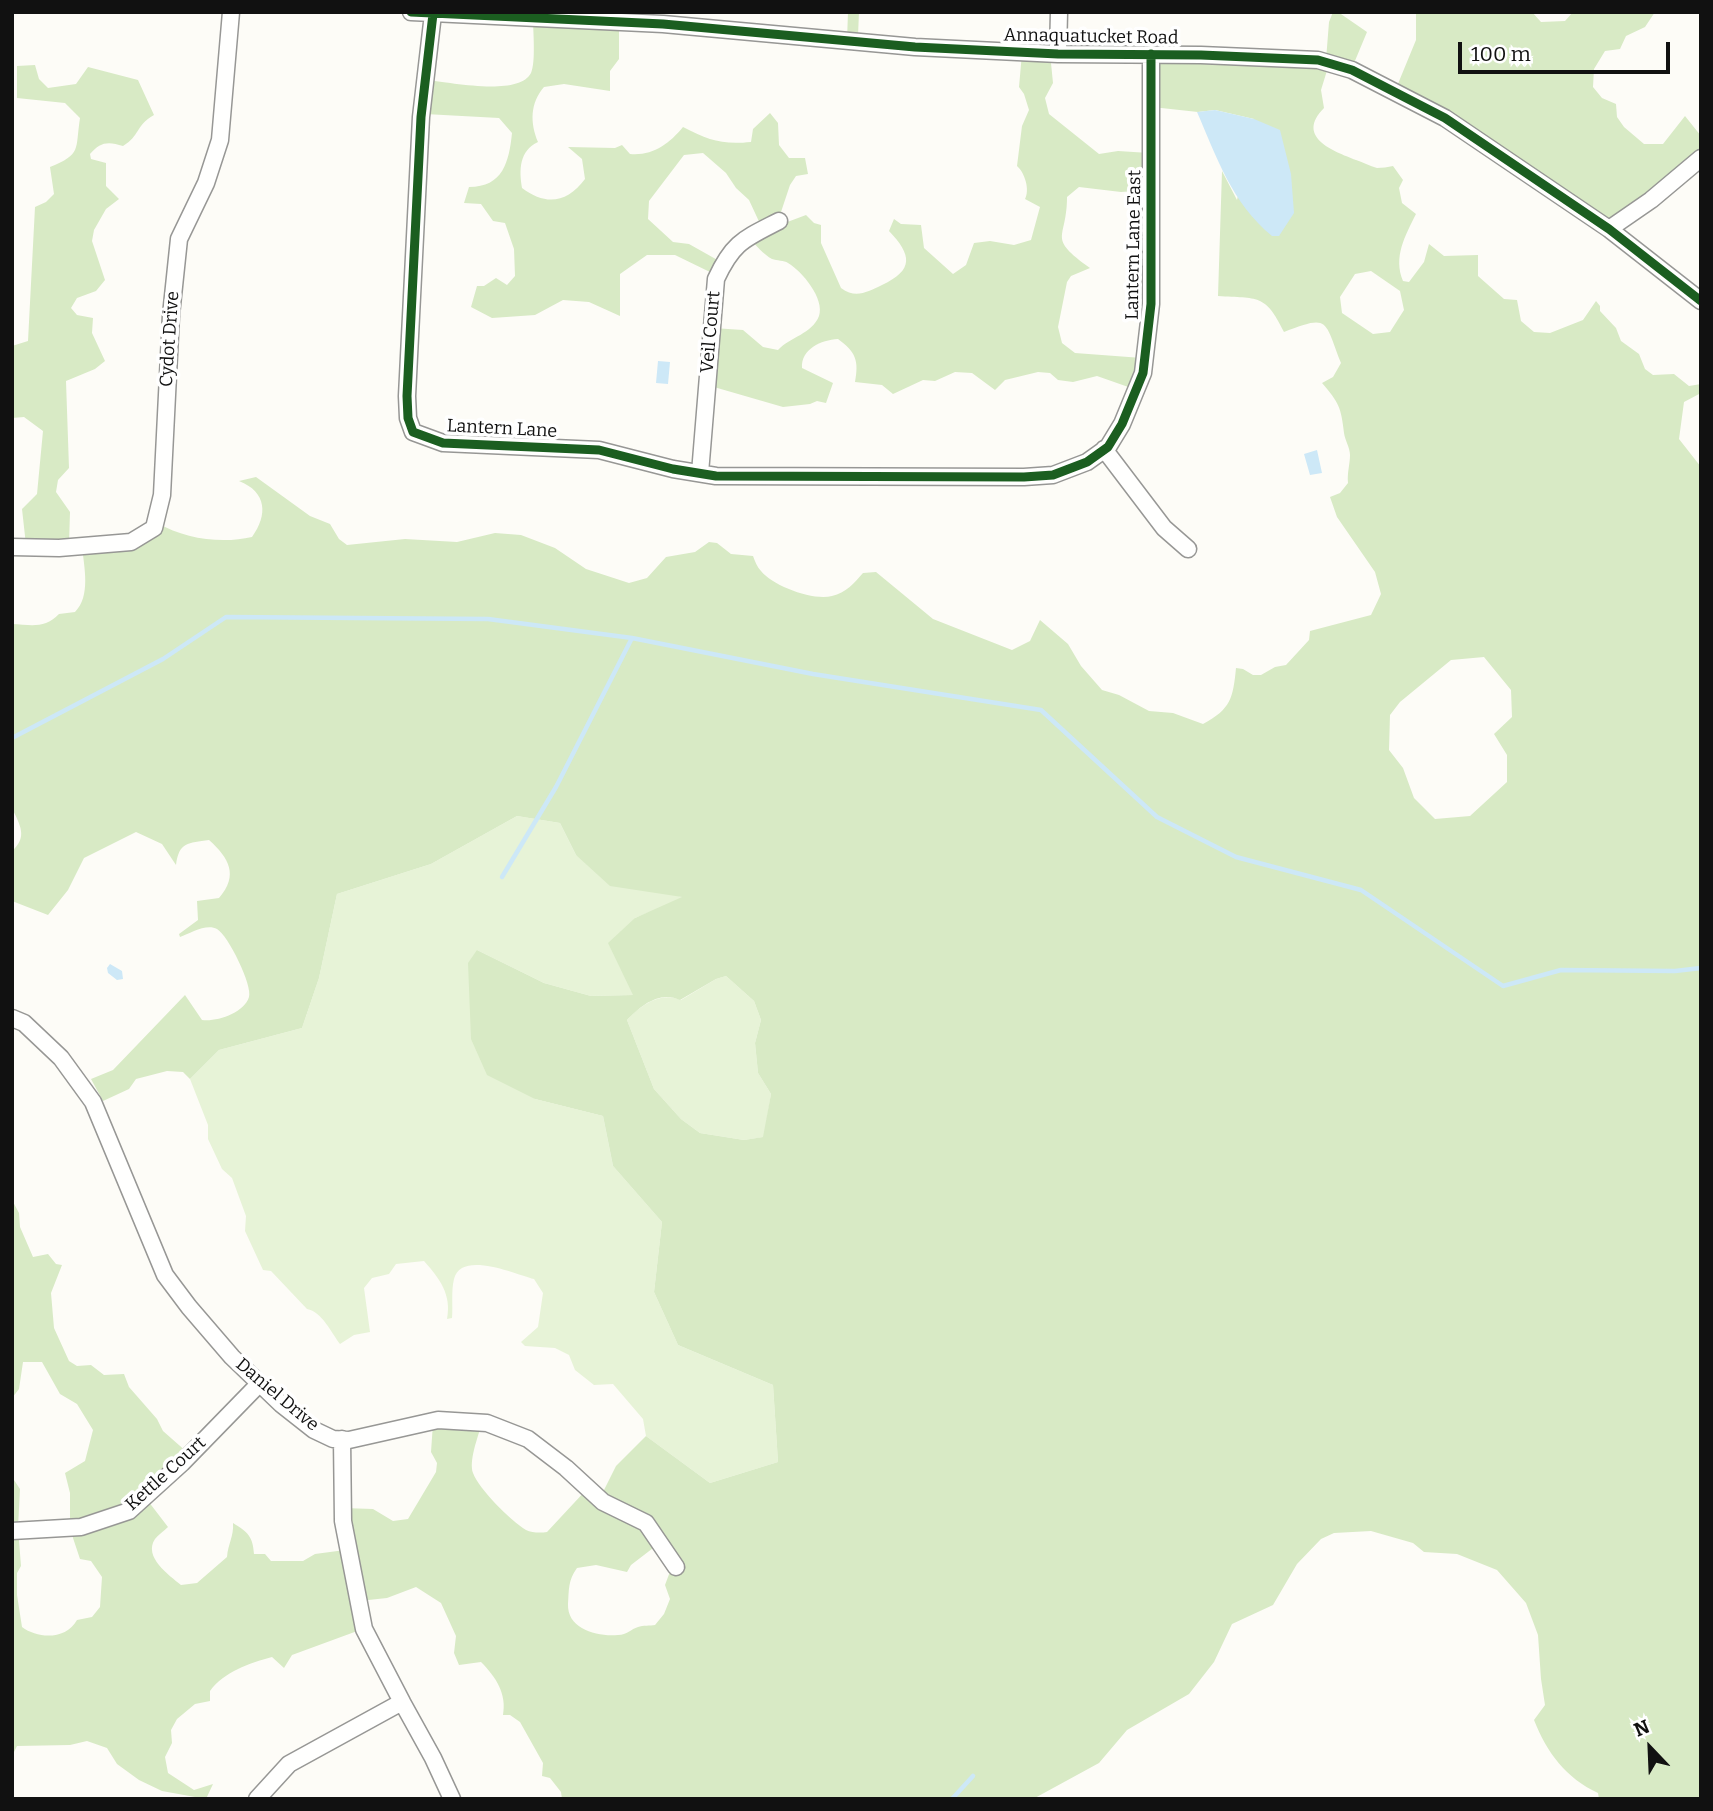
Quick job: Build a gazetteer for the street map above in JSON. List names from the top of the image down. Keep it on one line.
{"streets":{"street":["Annaquatucket Road","Lantern Lane East","Veil Court","Cydot Drive","Lantern Lane","Daniel Drive","Kettle Court"]},"crossings":[["Annaquatucket Road","Lantern Lane East"],["Annaquatucket Road","Lantern Lane"],["Lantern Lane East","Lantern Lane"],["Veil Court","Lantern Lane"],["Daniel Drive","Kettle Court"]],"scale_bar":"100 m","north":"top left"}
